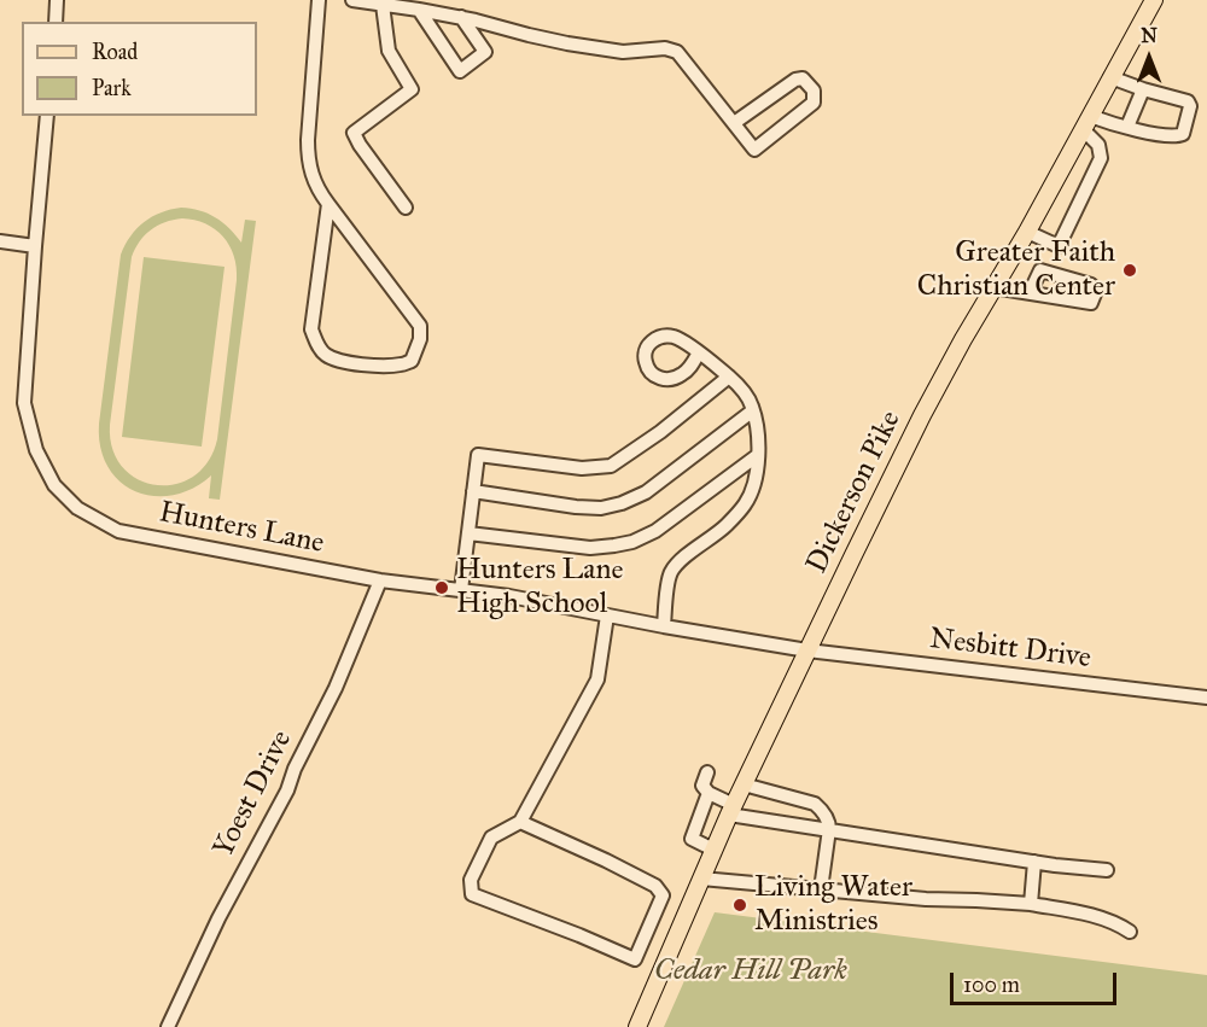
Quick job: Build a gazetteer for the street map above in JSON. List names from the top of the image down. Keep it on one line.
{"streets":{"main road":["Dickerson Pike"],"street":["Hunters Lane","Nesbitt Drive","Yoest Drive"]},"crossings":[["Dickerson Pike","Hunters Lane"],["Dickerson Pike","Nesbitt Drive"],["Hunters Lane","Nesbitt Drive"],["Hunters Lane","Yoest Drive"]],"parks":["Cedar Hill Park"],"places":["Greater Faith Christian Center","Hunters Lane High School","Living Water Ministries"],"legend":["Road","Park"],"scale_bar":"100 m","north":"top"}
